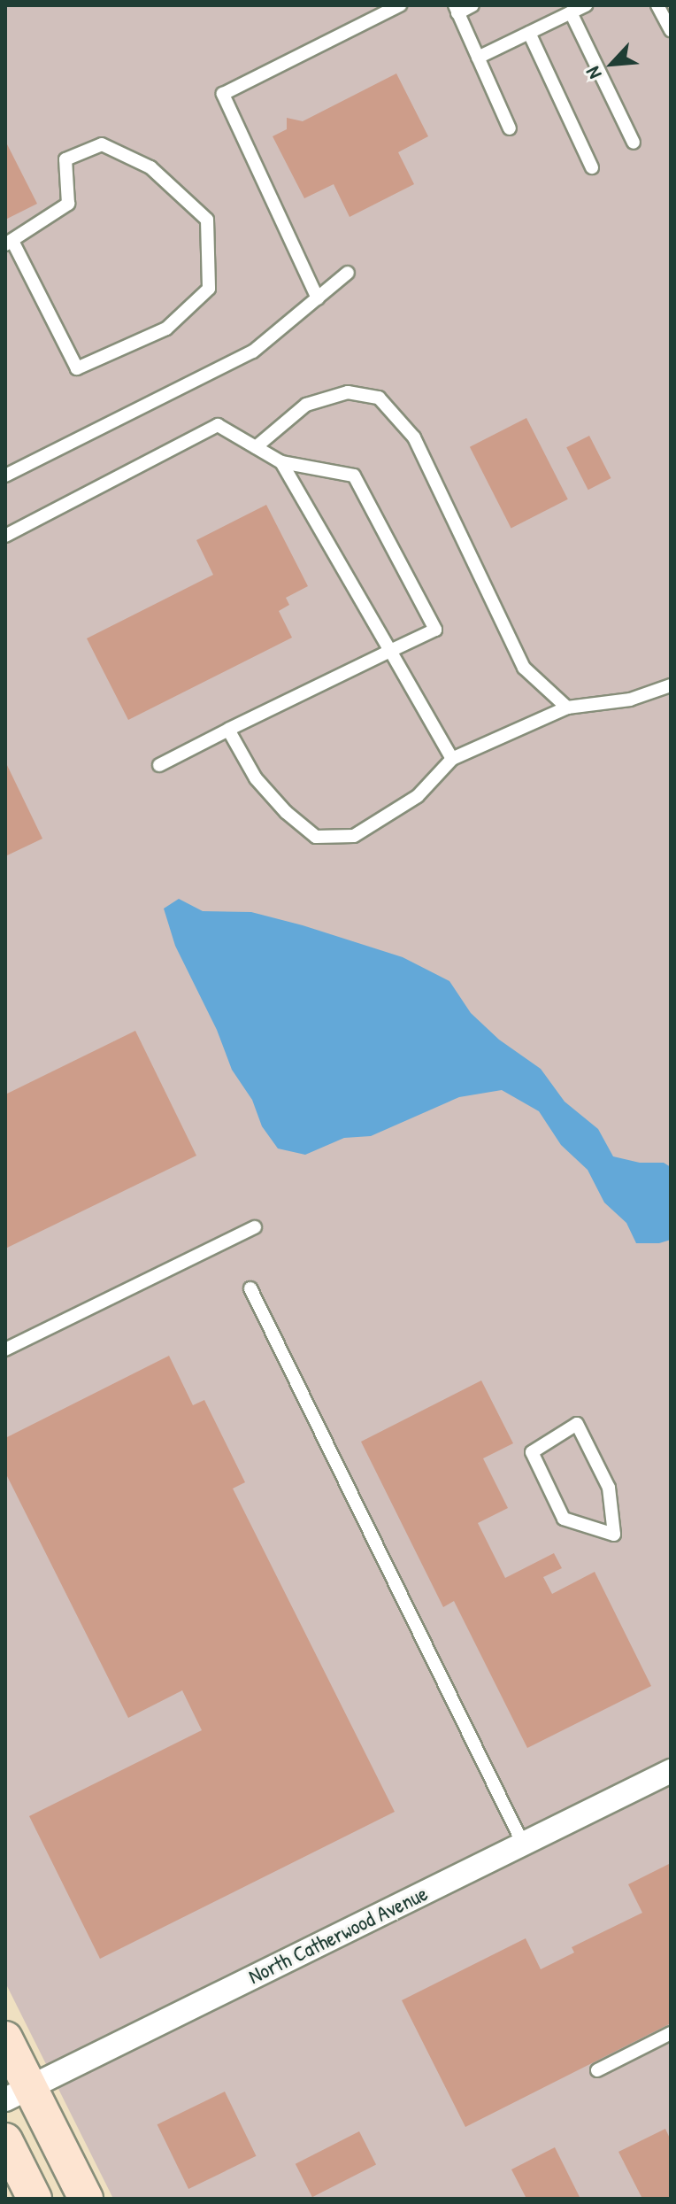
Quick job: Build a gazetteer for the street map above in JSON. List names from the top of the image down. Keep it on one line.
{"streets":{"street":["North Catherwood Avenue"]},"north":"bottom left"}
